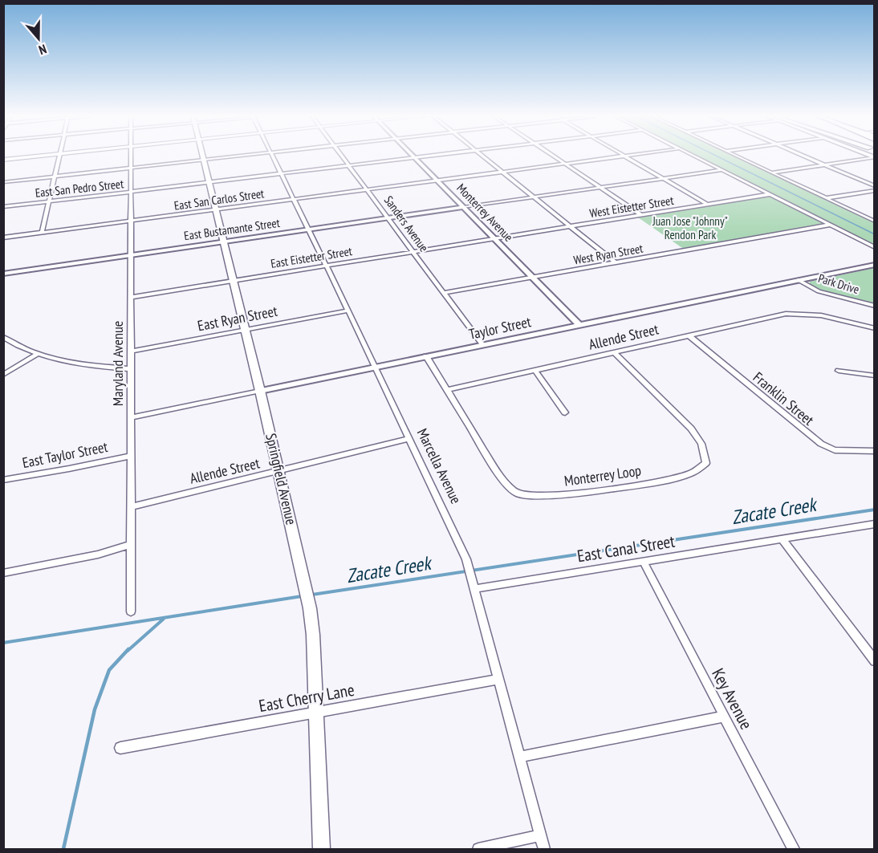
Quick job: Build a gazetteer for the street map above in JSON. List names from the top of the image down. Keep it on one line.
{"streets":{"main road":["Springfield Avenue"],"street":["East San Pedro Street","East San Carlos Street","West Eistetter Street","Monterrey Avenue","Sanders Avenue","East Bustamante Street","West Ryan Street","East Eistetter Street","Park Drive","East Ryan Street","Taylor Street","Allende Street","Maryland Avenue","Franklin Street","East Taylor Street","Marcella Avenue","Monterrey Loop","East Canal Street","East Cherry Lane","Key Avenue"]},"crossings":[["East San Pedro Street","Monterrey Avenue"],["East San Pedro Street","Sanders Avenue"],["East San Pedro Street","Maryland Avenue"],["East San Pedro Street","Marcella Avenue"],["East San Pedro Street","Springfield Avenue"],["East San Carlos Street","Monterrey Avenue"],["East San Carlos Street","Sanders Avenue"],["East San Carlos Street","Maryland Avenue"],["East San Carlos Street","Marcella Avenue"],["East San Carlos Street","Springfield Avenue"],["West Eistetter Street","Monterrey Avenue"],["West Eistetter Street","East Eistetter Street"],["Monterrey Avenue","East Bustamante Street"],["Monterrey Avenue","West Ryan Street"],["Monterrey Avenue","East Eistetter Street"],["Monterrey Avenue","Taylor Street"],["Sanders Avenue","East Bustamante Street"],["Sanders Avenue","East Eistetter Street"],["Sanders Avenue","Taylor Street"],["East Bustamante Street","Maryland Avenue"],["East Bustamante Street","Marcella Avenue"],["East Bustamante Street","Springfield Avenue"],["East Eistetter Street","Maryland Avenue"],["East Eistetter Street","Marcella Avenue"],["East Eistetter Street","Springfield Avenue"],["Park Drive","Taylor Street"],["East Ryan Street","Maryland Avenue"],["East Ryan Street","Marcella Avenue"],["East Ryan Street","Springfield Avenue"],["Taylor Street","Maryland Avenue"],["Taylor Street","Marcella Avenue"],["Taylor Street","Monterrey Loop"],["Taylor Street","Springfield Avenue"],["Allende Street","Maryland Avenue"],["Allende Street","Franklin Street"],["Allende Street","Marcella Avenue"],["Allende Street","Monterrey Loop"],["Allende Street","Springfield Avenue"],["Maryland Avenue","East Taylor Street"],["Marcella Avenue","East Canal Street"],["Marcella Avenue","East Cherry Lane"],["Springfield Avenue","East Cherry Lane"],["East Canal Street","Key Avenue"]],"water":["Zacate Creek"],"parks":["Juan Jose \"Johnny\" Rendon Park"],"north":"bottom"}
